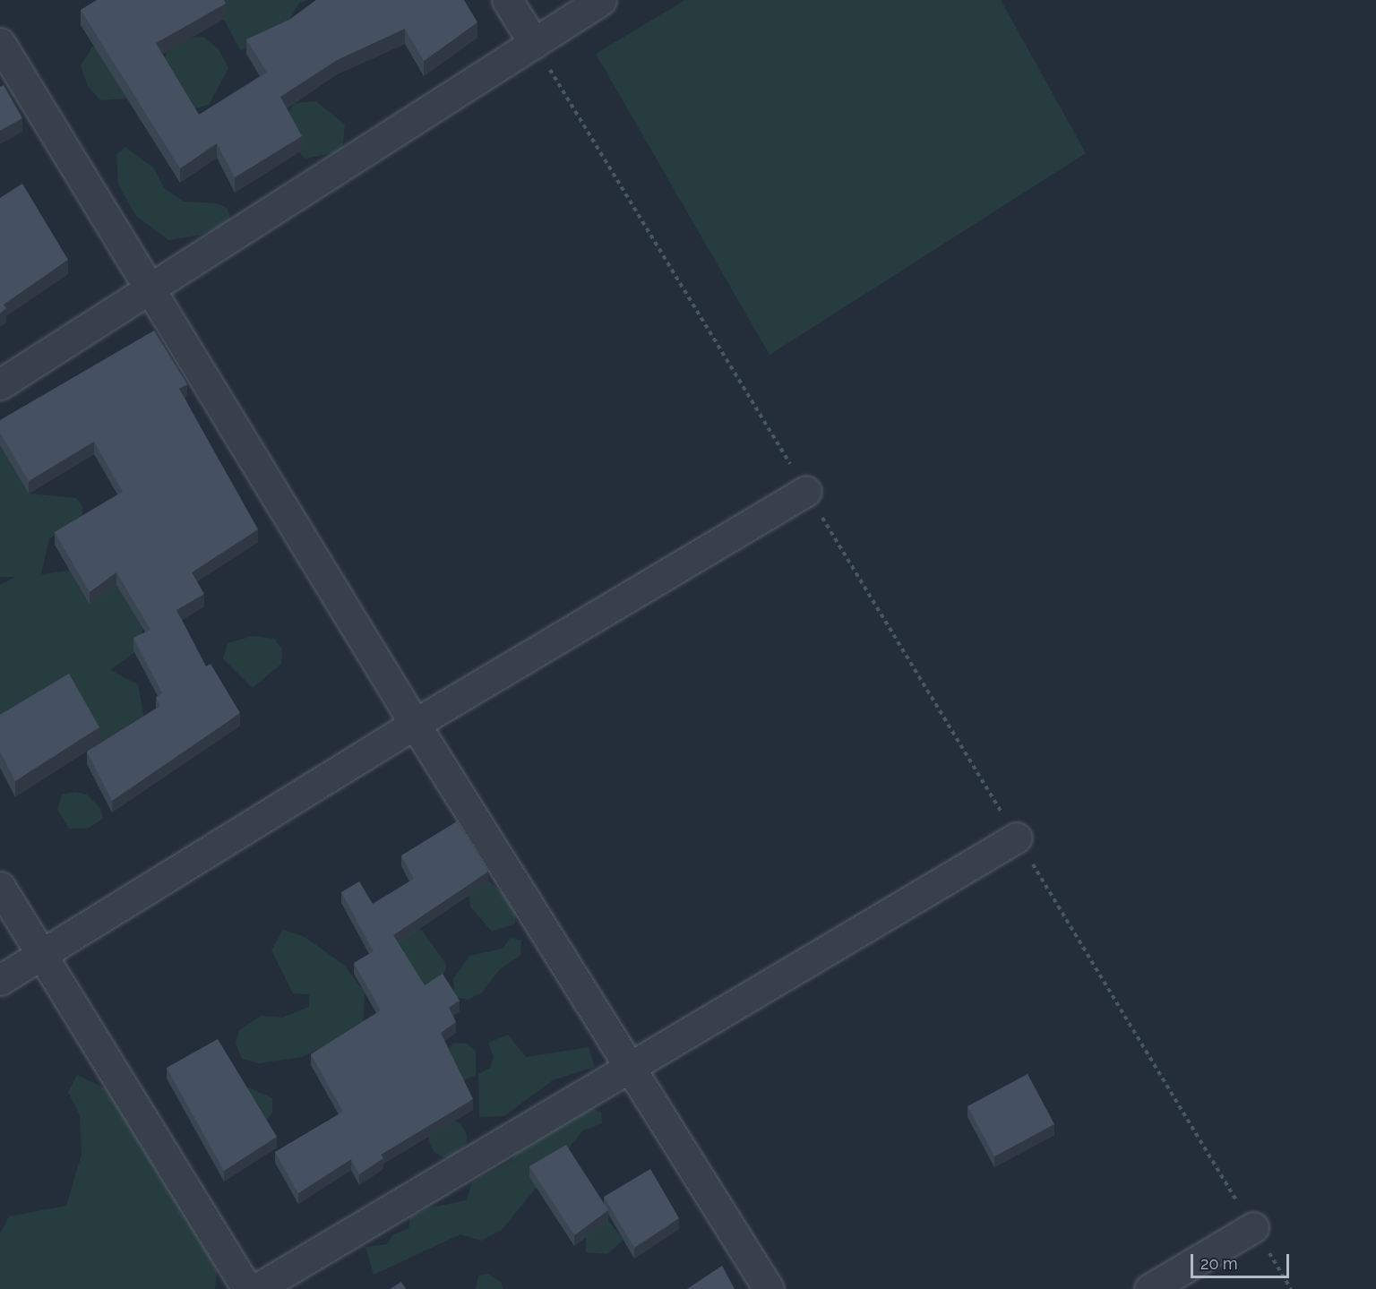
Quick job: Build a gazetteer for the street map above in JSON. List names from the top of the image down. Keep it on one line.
{"scale_bar":"20 m"}
